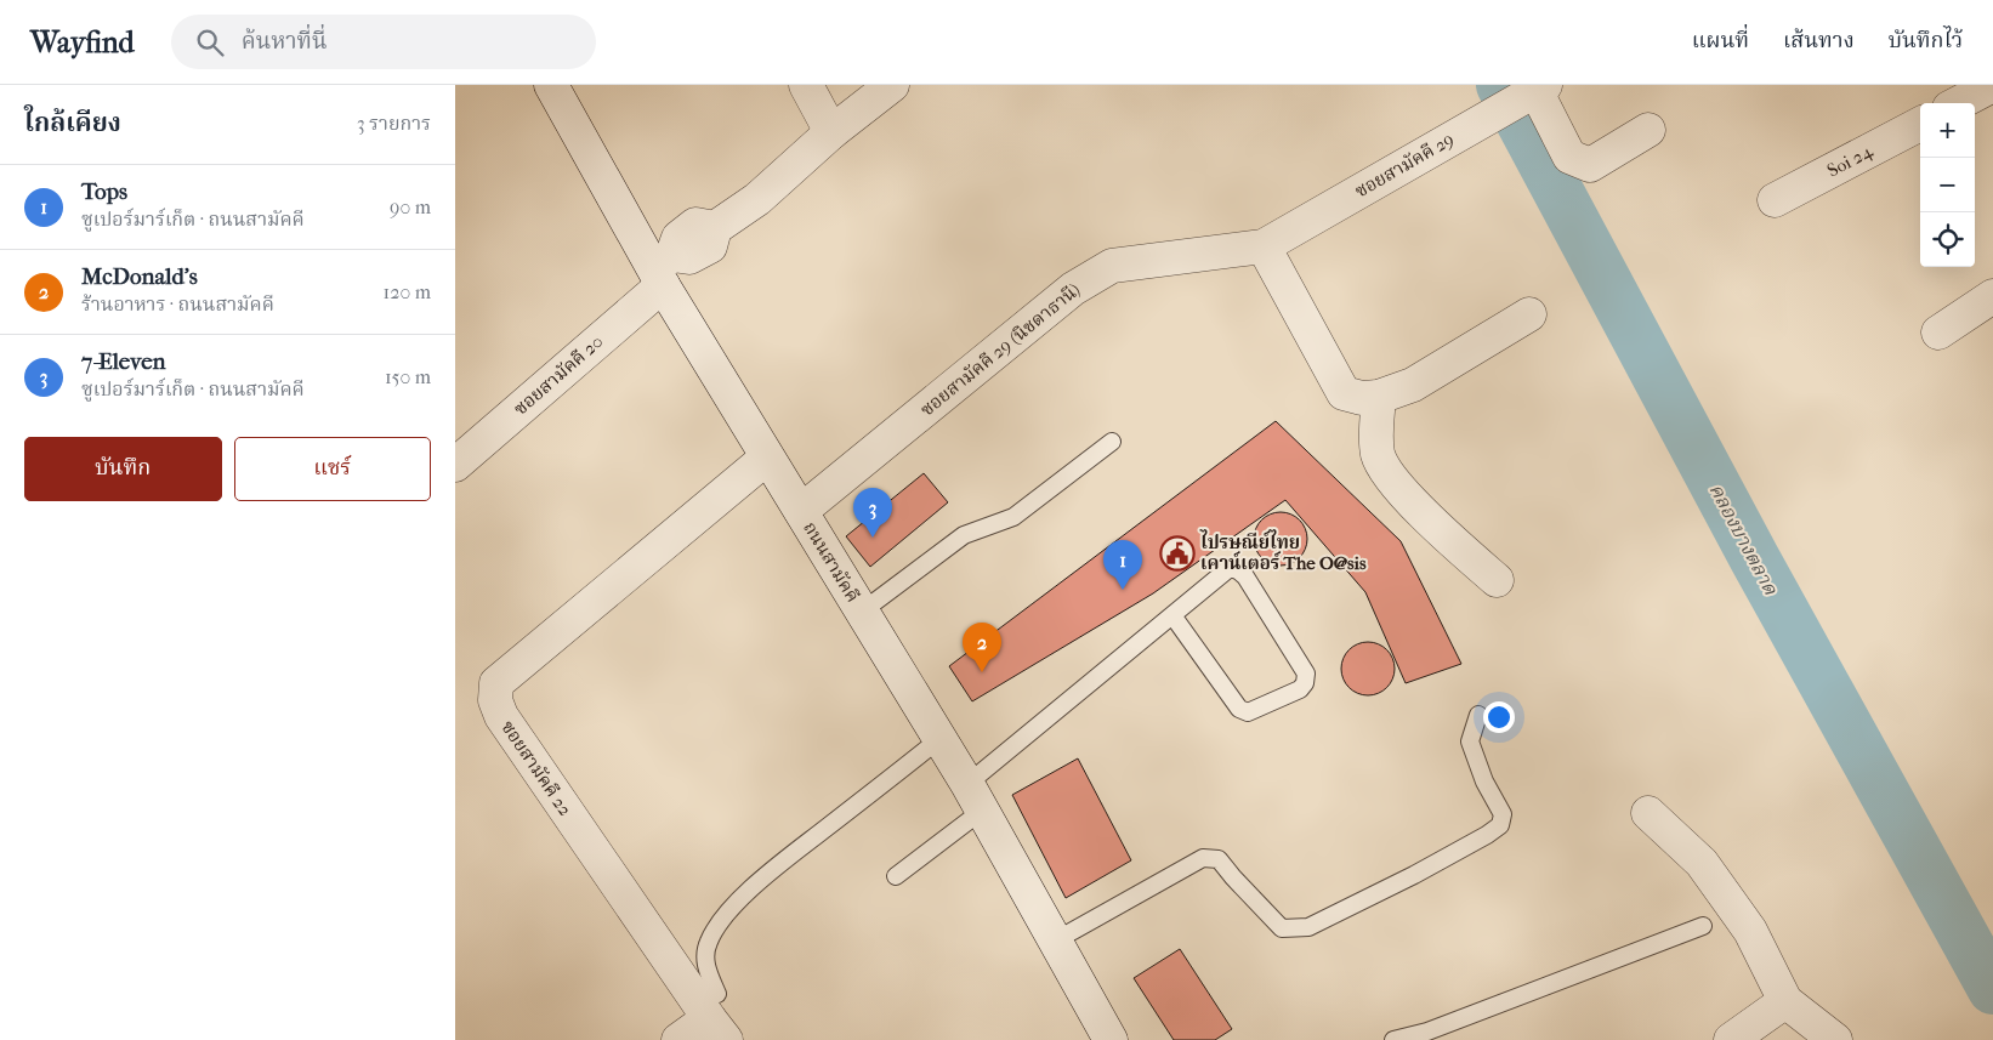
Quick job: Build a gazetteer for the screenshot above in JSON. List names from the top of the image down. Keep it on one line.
{"streets":{"street":["Soi 24","ซอยสามัคคี 29","ซอยสามัคคี 29 (นิชดาธานี)","ซอยสามัคคี 20","ถนนสามัคคี","ซอยสามัคคี 22"]},"crossings":[["ซอยสามัคคี 29","ซอยสามัคคี 29 (นิชดาธานี)"],["ซอยสามัคคี 29 (นิชดาธานี)","ถนนสามัคคี"],["ซอยสามัคคี 20","ถนนสามัคคี"],["ถนนสามัคคี","ซอยสามัคคี 22"]],"water":["คลองบางตลาด"],"places":{"public building":["ไปรษณีย์ไทย เคาน์เตอร์ The O@sis"]},"page":{"header":"Wayfind","search":"ค้นหาที่นี่","nav":["แผนที่","เส้นทาง","บันทึกไว้"],"heading":["ใกล้เคียง","3 รายการ"],"map_buttons":["+","−"],"list":[{"mark":"1","name":"Tops","note":"ซูเปอร์มาร์เก็ต · ถนนสามัคคี","value":"90 m"},{"mark":"2","name":"McDonald's","note":"ร้านอาหาร · ถนนสามัคคี","value":"120 m"},{"mark":"3","name":"7-Eleven","note":"ซูเปอร์มาร์เก็ต · ถนนสามัคคี","value":"150 m"}],"buttons":["บันทึก","แชร์"],"pins":["3","1","2"]}}
